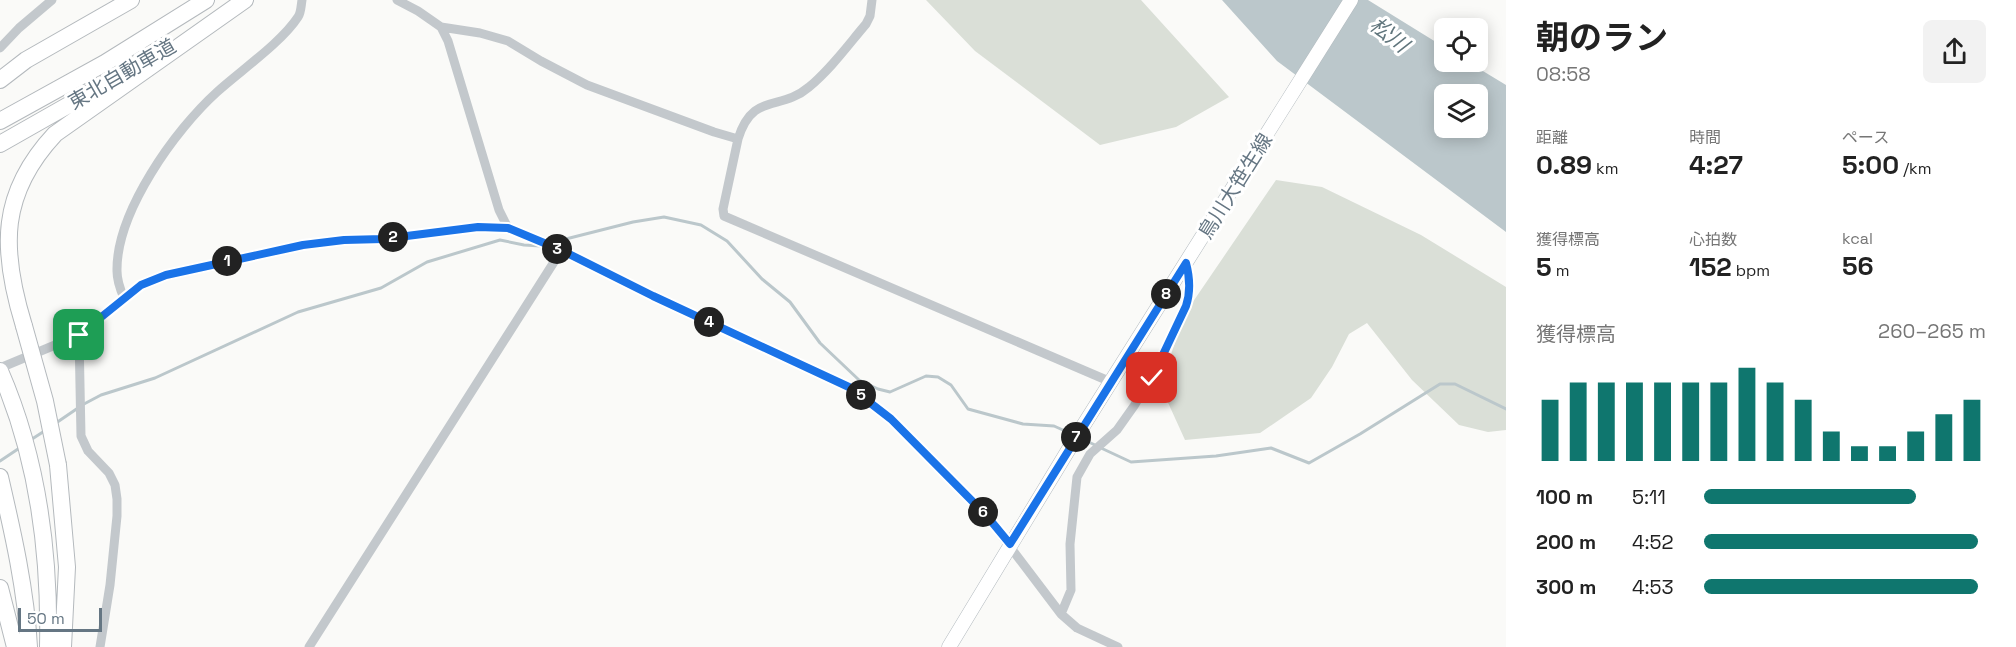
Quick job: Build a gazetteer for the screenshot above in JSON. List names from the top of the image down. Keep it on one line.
{"streets":{"highway":["東北自動車道"],"street":["鳥川大笹生線"]},"water":["松川"],"scale_bar":"50 m","page":{"heading":["朝のラン","08:58"],"stats":[["距離","0.89 km"],["時間","4:27"],["ペース","5:00 /km"],["獲得標高","5 m"],["心拍数","152 bpm"],["kcal","56"]],"pins":["2","3","1","8","4","5","7","6"],"chart":["獲得標高","260–265 m"],"list":[{"name":"100 m","note":"5:11"},{"name":"200 m","note":"4:52"},{"name":"300 m","note":"4:53"}],"scale":"50 m"}}
